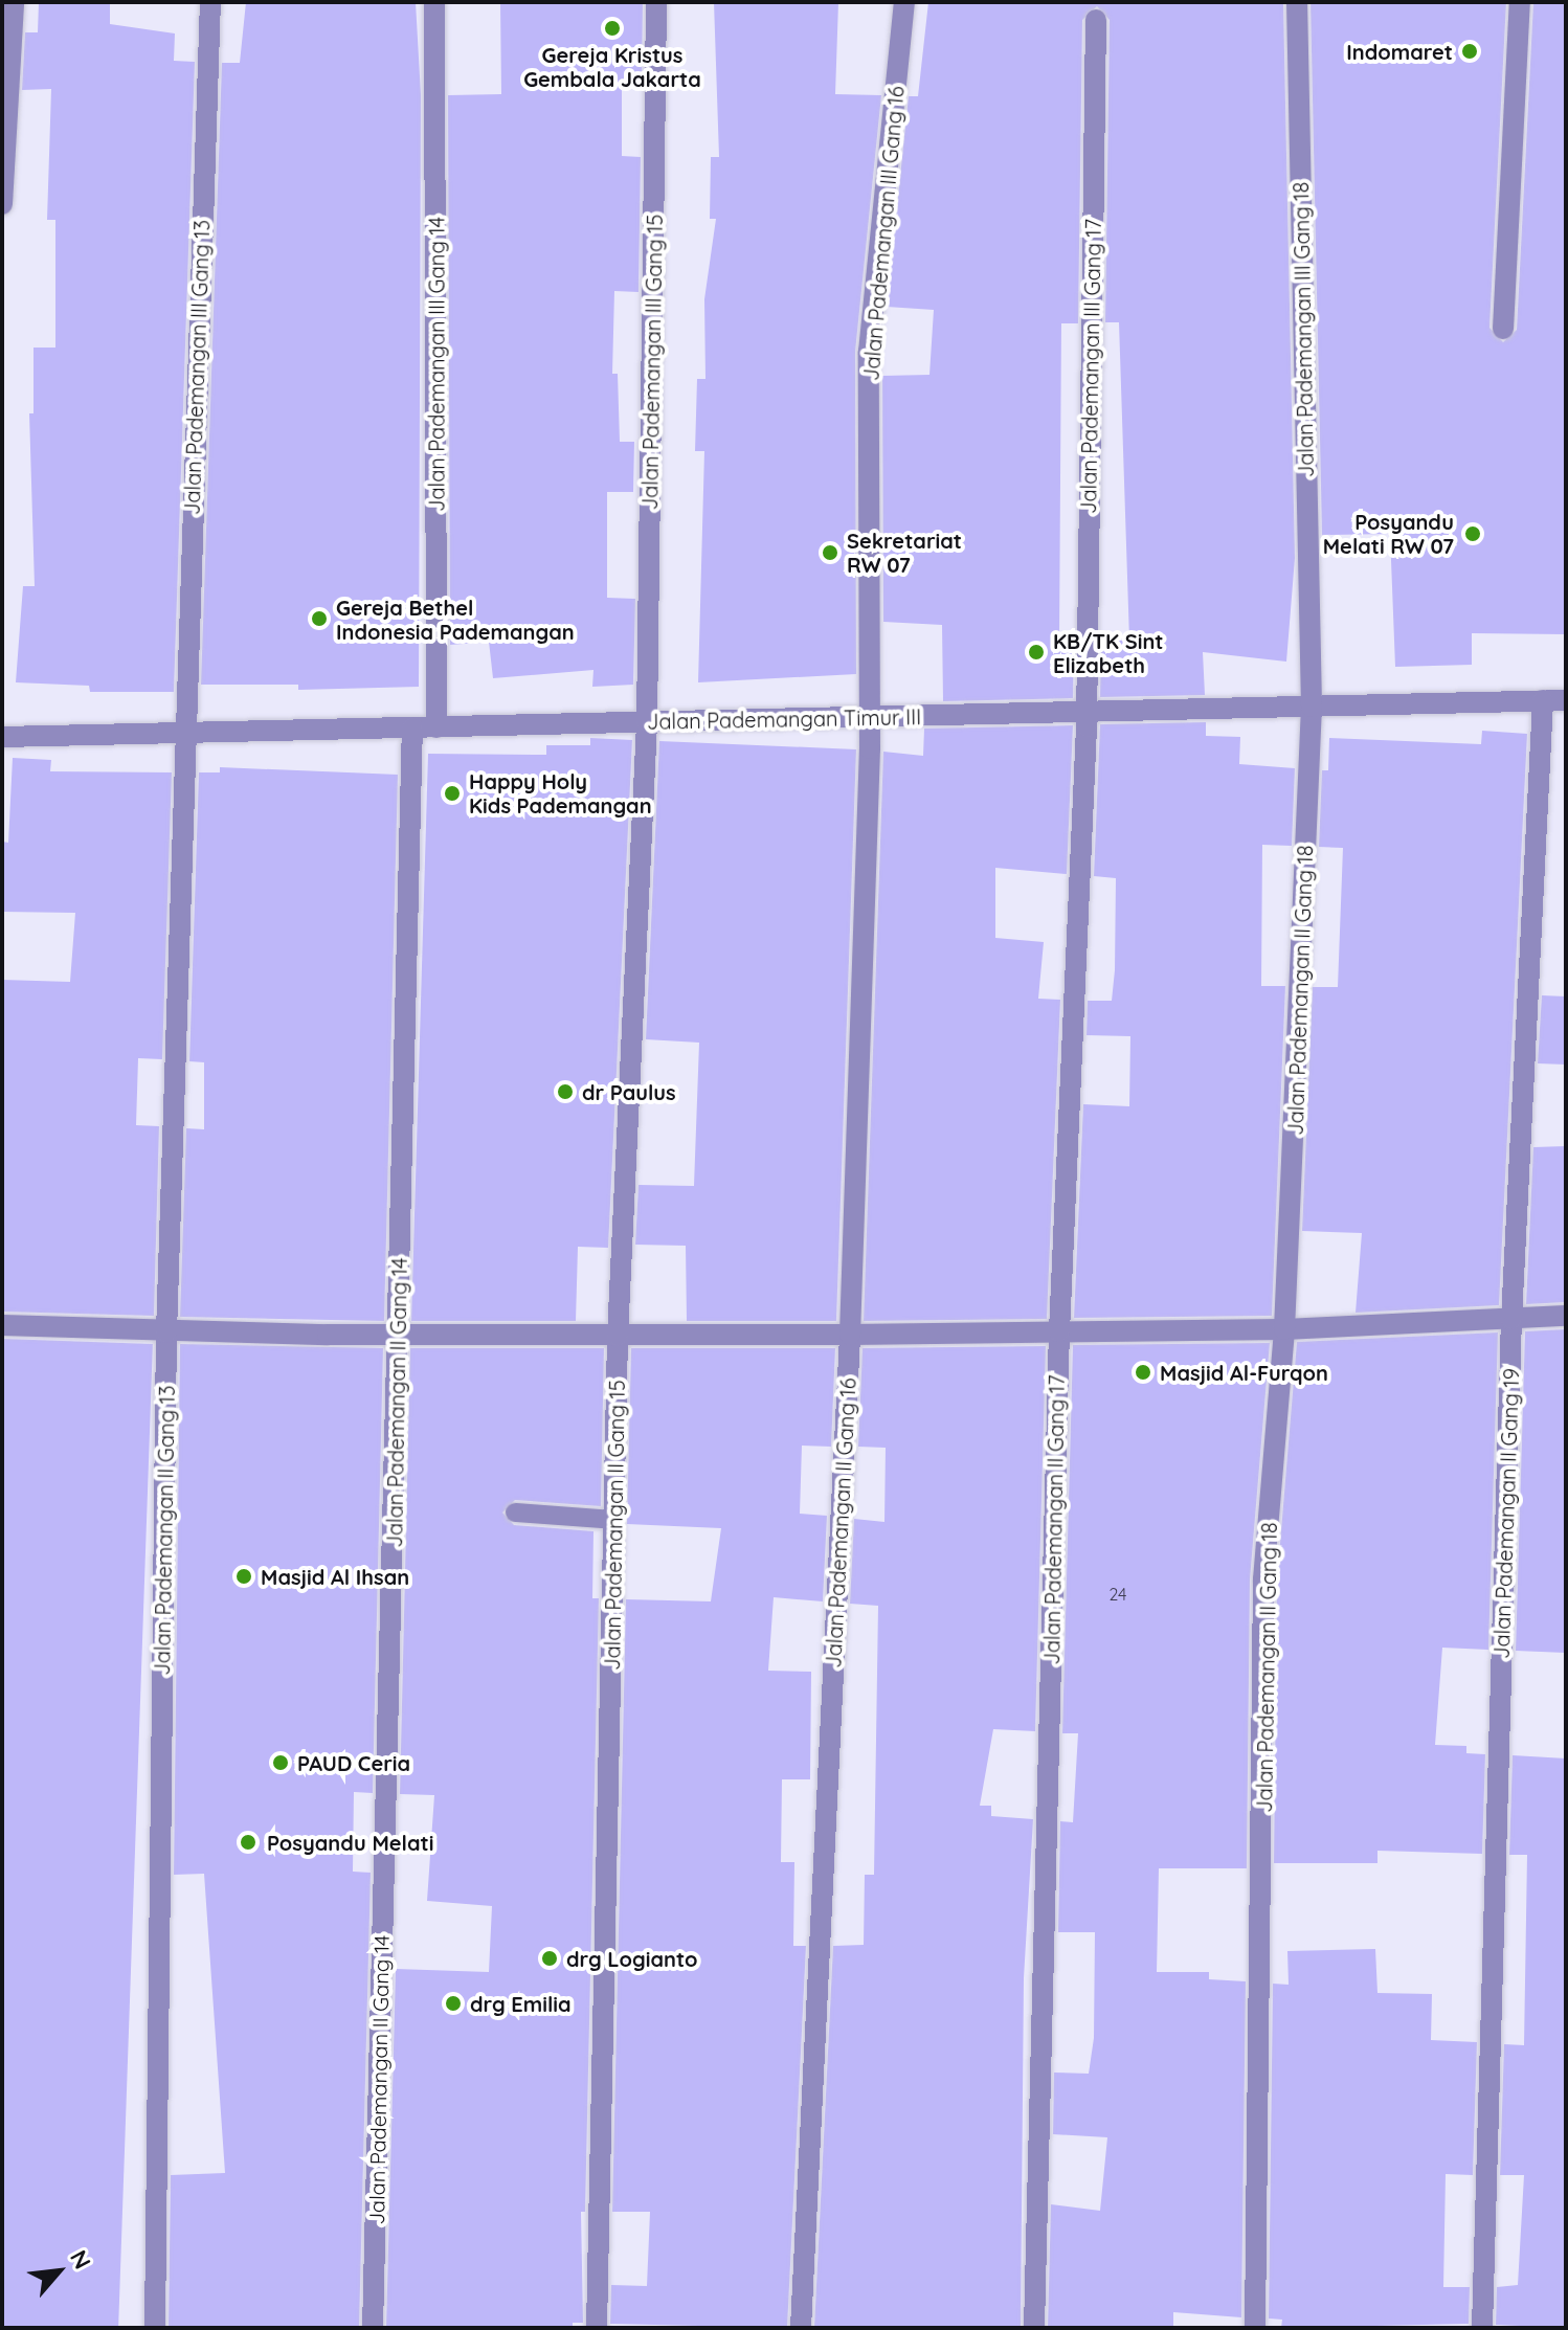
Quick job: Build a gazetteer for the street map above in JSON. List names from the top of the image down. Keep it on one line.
{"streets":{"street":["Jalan Pademangan III Gang 16","Jalan Pademangan III Gang 18","Jalan Pademangan III Gang 15","Jalan Pademangan III Gang 14","Jalan Pademangan III Gang 17","Jalan Pademangan III Gang 13","Jalan Pademangan Timur III","Jalan Pademangan II Gang 18","Jalan Pademangan II Gang 14","Jalan Pademangan II Gang 19","Jalan Pademangan II Gang 17","Jalan Pademangan II Gang 16","Jalan Pademangan II Gang 15","Jalan Pademangan II Gang 13"]},"crossings":[["Jalan Pademangan III Gang 16","Jalan Pademangan Timur III"],["Jalan Pademangan III Gang 16","Jalan Pademangan II Gang 16"],["Jalan Pademangan III Gang 18","Jalan Pademangan Timur III"],["Jalan Pademangan III Gang 18","Jalan Pademangan II Gang 18"],["Jalan Pademangan III Gang 15","Jalan Pademangan Timur III"],["Jalan Pademangan III Gang 15","Jalan Pademangan II Gang 15"],["Jalan Pademangan III Gang 14","Jalan Pademangan Timur III"],["Jalan Pademangan III Gang 17","Jalan Pademangan Timur III"],["Jalan Pademangan III Gang 17","Jalan Pademangan II Gang 17"],["Jalan Pademangan III Gang 13","Jalan Pademangan Timur III"],["Jalan Pademangan III Gang 13","Jalan Pademangan II Gang 13"],["Jalan Pademangan Timur III","Jalan Pademangan II Gang 18"],["Jalan Pademangan Timur III","Jalan Pademangan II Gang 14"],["Jalan Pademangan Timur III","Jalan Pademangan II Gang 19"],["Jalan Pademangan Timur III","Jalan Pademangan II Gang 17"],["Jalan Pademangan Timur III","Jalan Pademangan II Gang 16"],["Jalan Pademangan Timur III","Jalan Pademangan II Gang 15"],["Jalan Pademangan Timur III","Jalan Pademangan II Gang 13"]],"places":["Gereja Kristus Gembala Jakarta","Indomaret","Posyandu Melati RW 07","Sekretariat RW 07","Gereja Bethel Indonesia Pademangan","KB/TK Sint Elizabeth","Happy Holy Kids Pademangan","dr Paulus","Masjid Al-Furqon","Masjid Al Ihsan","PAUD Ceria","Posyandu Melati","drg Logianto","drg Emilia"],"house_numbers":["24"],"north":"top right"}
